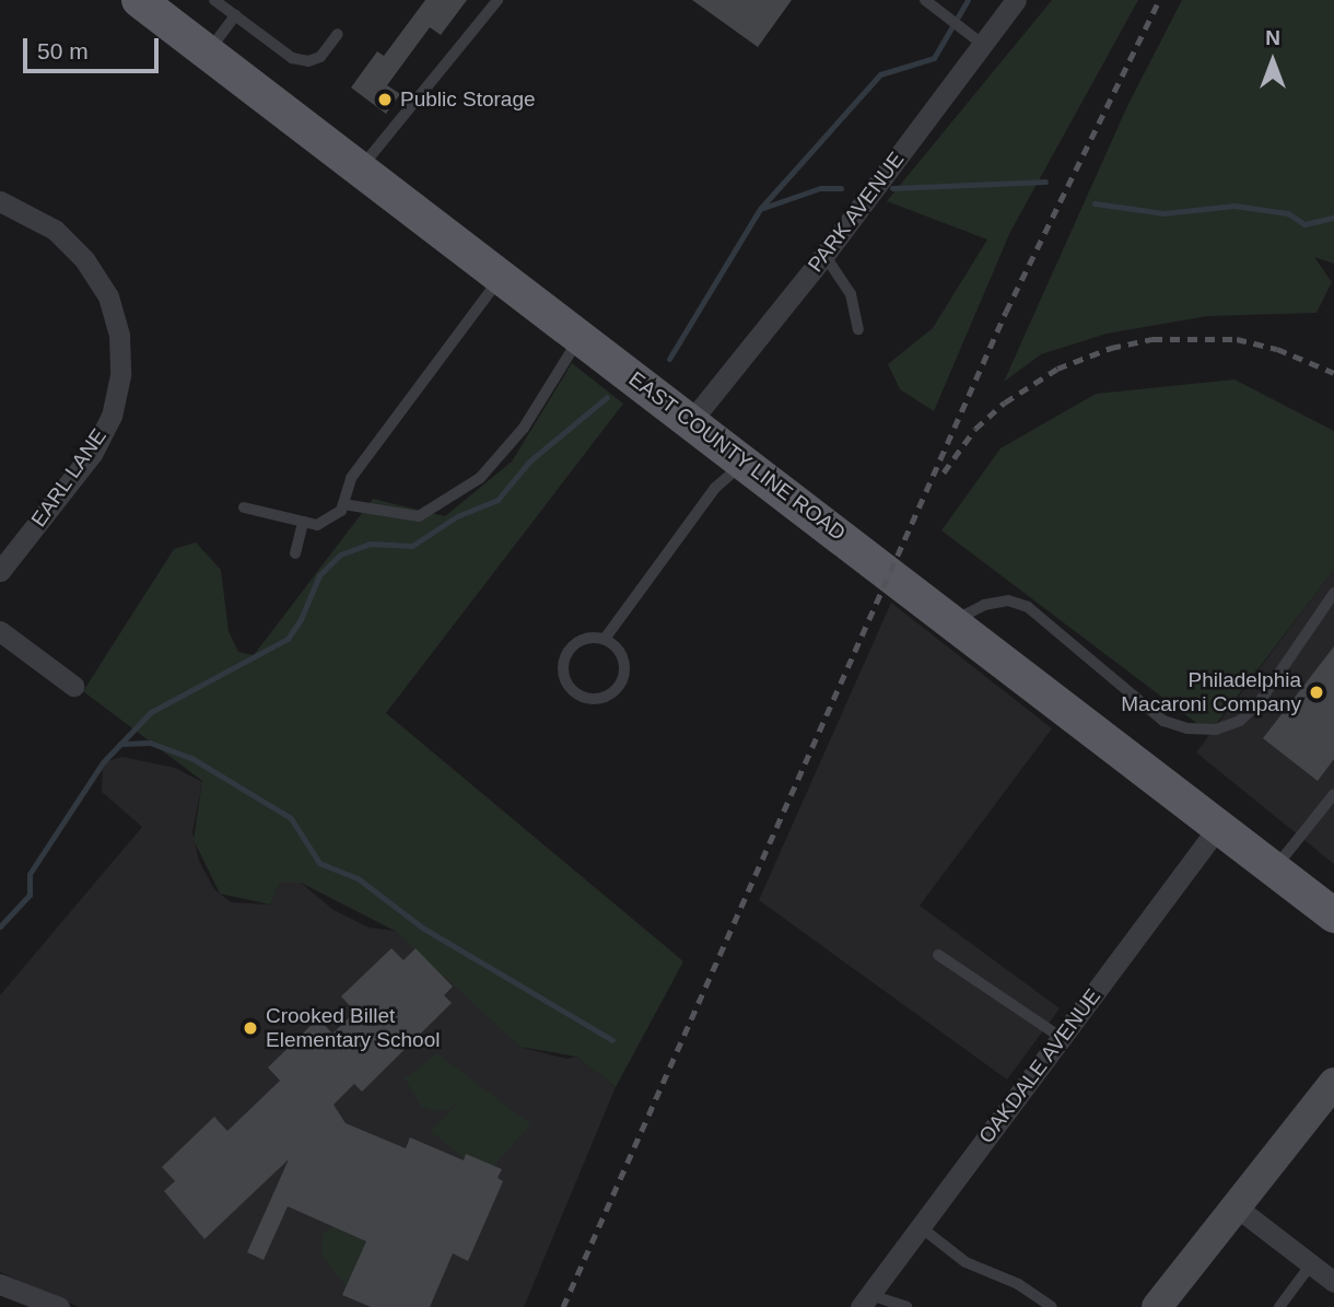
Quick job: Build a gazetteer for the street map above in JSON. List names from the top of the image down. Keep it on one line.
{"streets":{"main road":["EAST COUNTY LINE ROAD"],"street":["PARK AVENUE","EARL LANE","OAKDALE AVENUE"]},"crossings":[["PARK AVENUE","EAST COUNTY LINE ROAD"],["EAST COUNTY LINE ROAD","OAKDALE AVENUE"]],"places":["Public Storage","Philadelphia Macaroni Company","Crooked Billet Elementary School"],"scale_bar":"50 m","north":"top"}
